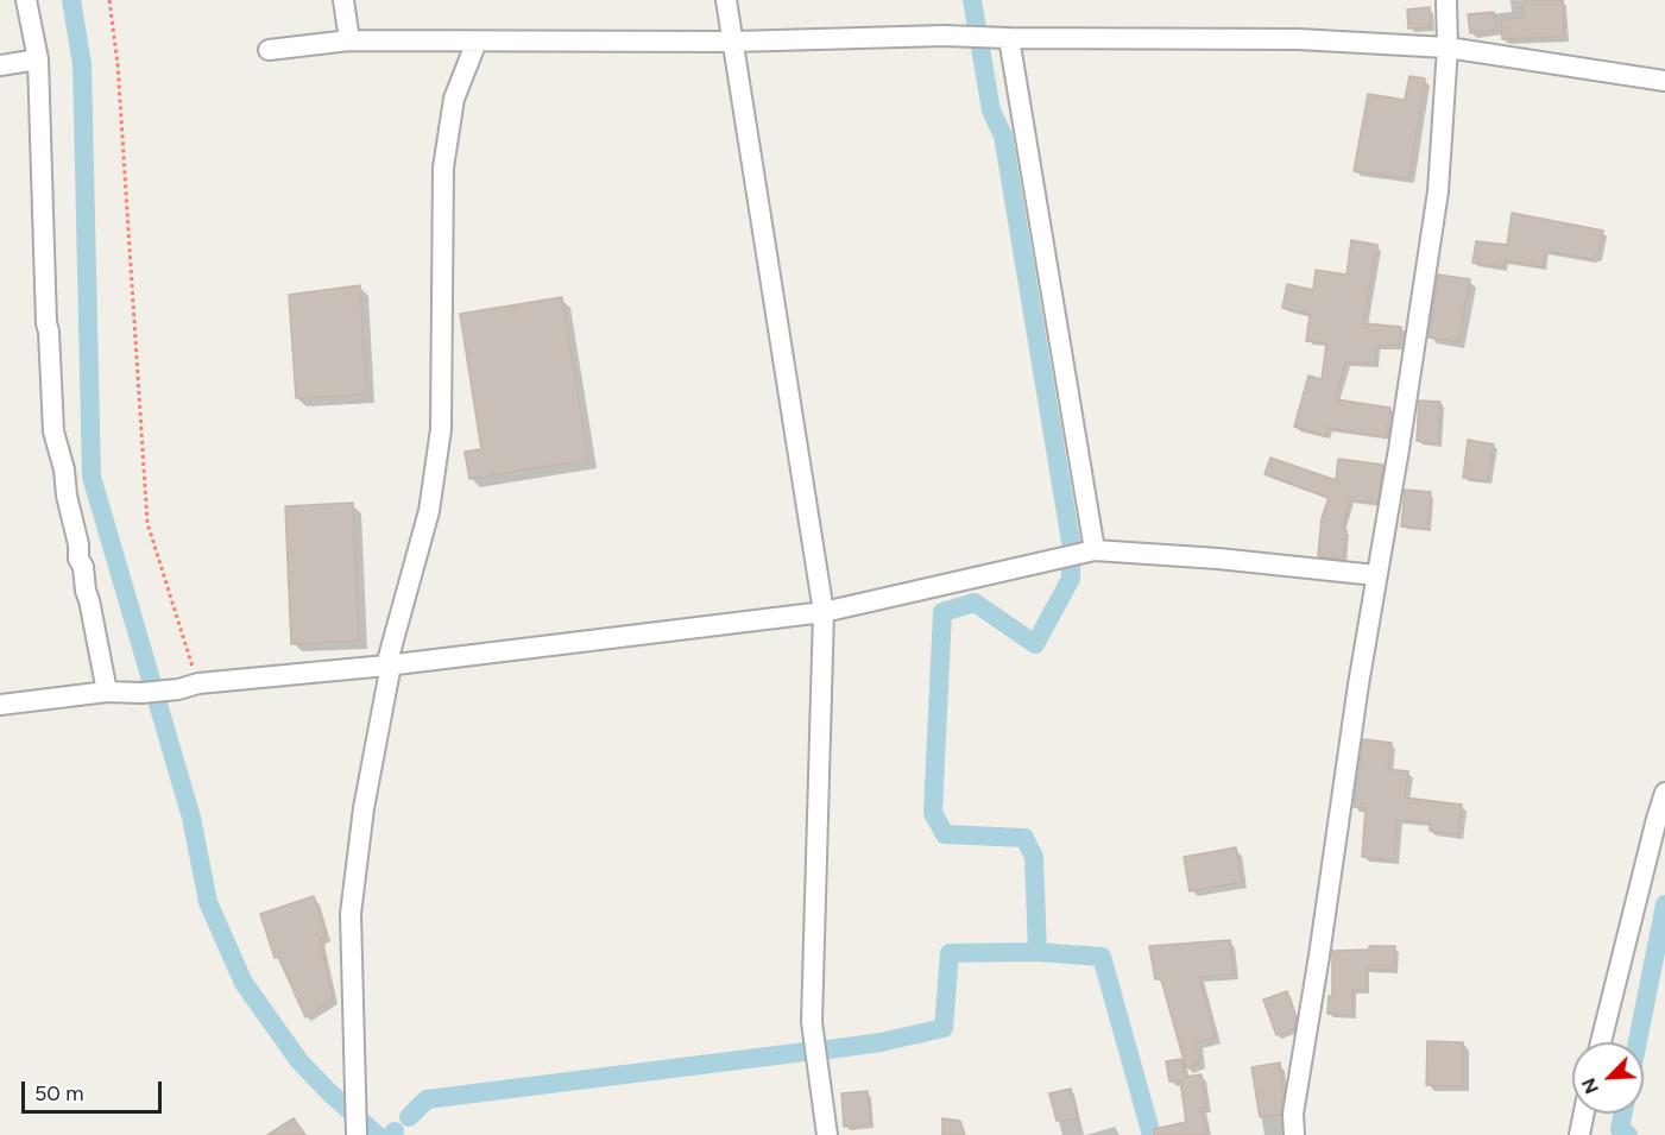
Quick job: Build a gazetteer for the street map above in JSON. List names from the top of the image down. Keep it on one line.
{"scale_bar":"50 m","north":"bottom left"}
